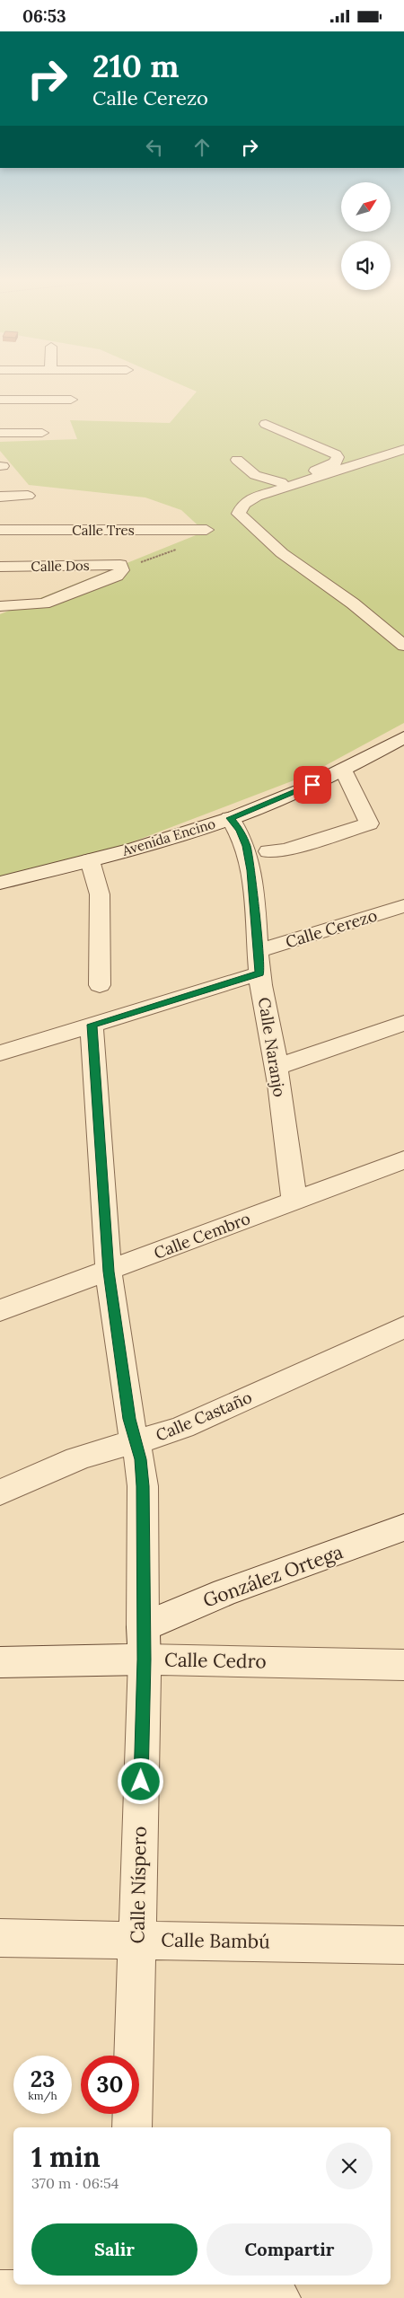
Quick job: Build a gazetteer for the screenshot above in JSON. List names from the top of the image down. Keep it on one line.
{"streets":{"street":["Calle Tres","Calle Dos","Avenida Encino","Calle Cerezo","Calle Naranjo","Calle Cembro","Calle Castaño","González Ortega","Calle Cedro","Calle Níspero","Calle Bambú"]},"crossings":[["Avenida Encino","Calle Naranjo"],["Calle Cerezo","Calle Naranjo"],["Calle Naranjo","Calle Cembro"],["Calle Cembro","Calle Níspero"],["Calle Castaño","Calle Níspero"],["González Ortega","Calle Cedro"],["González Ortega","Calle Níspero"],["Calle Cedro","Calle Níspero"],["Calle Níspero","Calle Bambú"]],"north":"top right","page":{"status":"06:53","turn":["210 m","Calle Cerezo"],"speed":"23 km/h","limit":"30","heading":["1 min","370 m · 06:54"],"buttons":["Salir","Compartir"]}}
